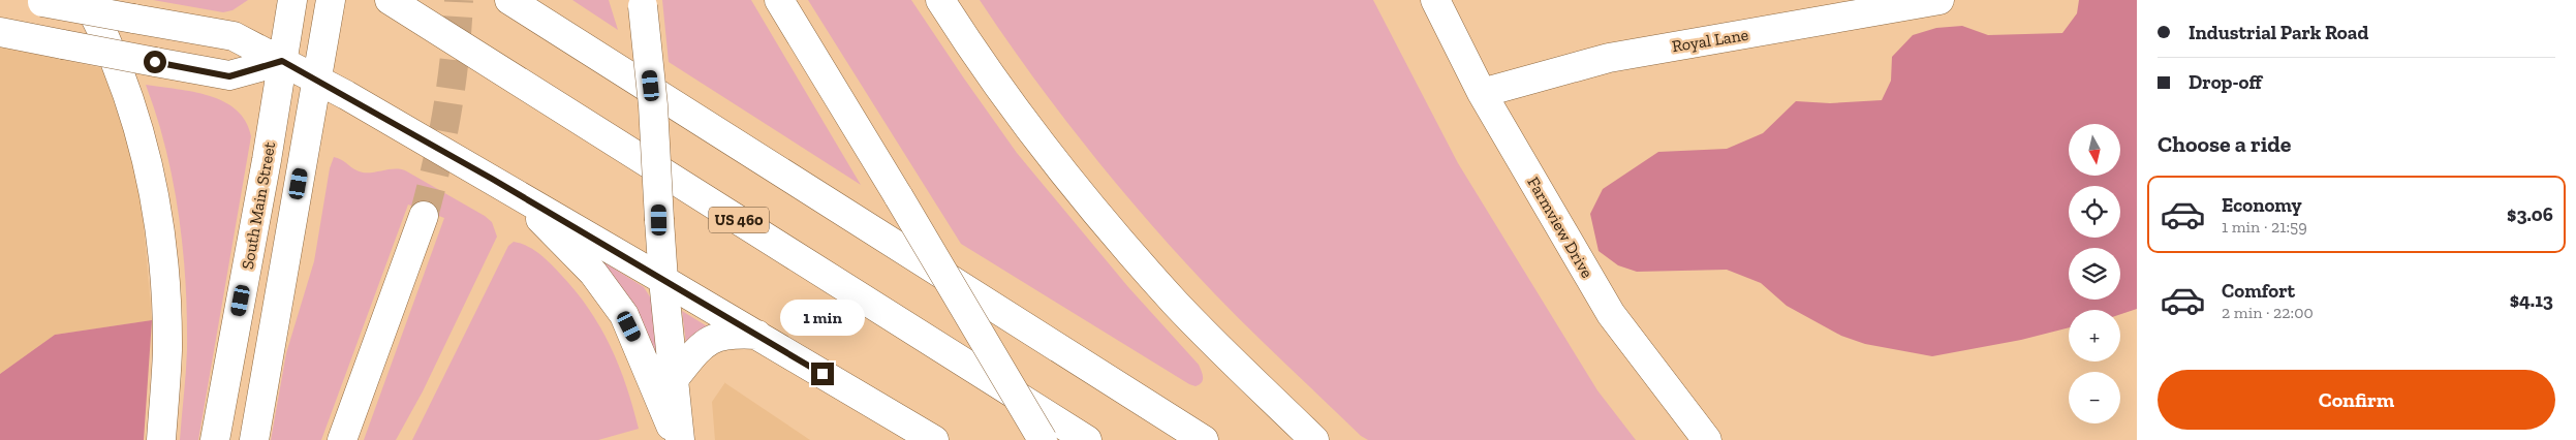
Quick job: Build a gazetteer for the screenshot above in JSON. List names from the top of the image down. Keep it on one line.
{"streets":{"main road":["Royal Lane","South Main Street","US 460","Farmview Drive"]},"crossings":[["Royal Lane","Farmview Drive"]],"north":"bottom","page":{"banner":["Industrial Park Road","Drop-off"],"heading":"Choose a ride","map_buttons":["+","−"],"list":[{"name":"Economy","note":"1 min · 21:59","value":"$3.06"},{"name":"Comfort","note":"2 min · 22:00","value":"$4.13"}],"bubble":"1 min","buttons":"Confirm"}}
